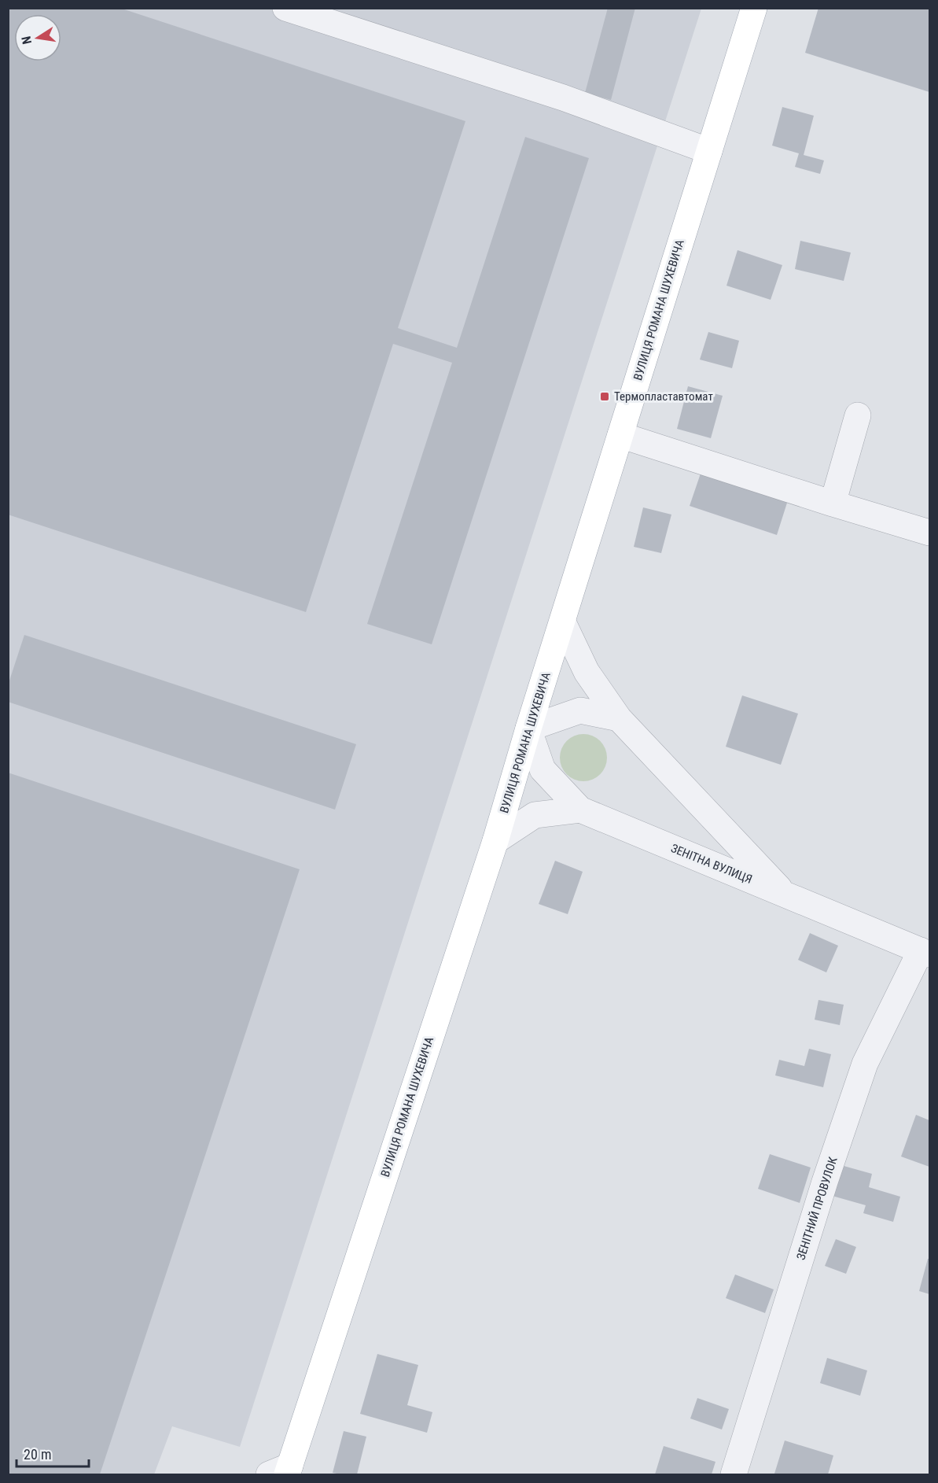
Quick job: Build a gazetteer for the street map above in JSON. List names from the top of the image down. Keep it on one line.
{"streets":{"main road":["ВУЛИЦЯ РОМАНА ШУХЕВИЧА"],"street":["ЗЕНІТНА ВУЛИЦЯ","ЗЕНІТНИЙ ПРОВУЛОК"]},"crossings":[["ВУЛИЦЯ РОМАНА ШУХЕВИЧА","ЗЕНІТНА ВУЛИЦЯ"],["ЗЕНІТНА ВУЛИЦЯ","ЗЕНІТНИЙ ПРОВУЛОК"]],"places":{"transit":["Термопластавтомат"]},"scale_bar":"20 m","north":"left"}
